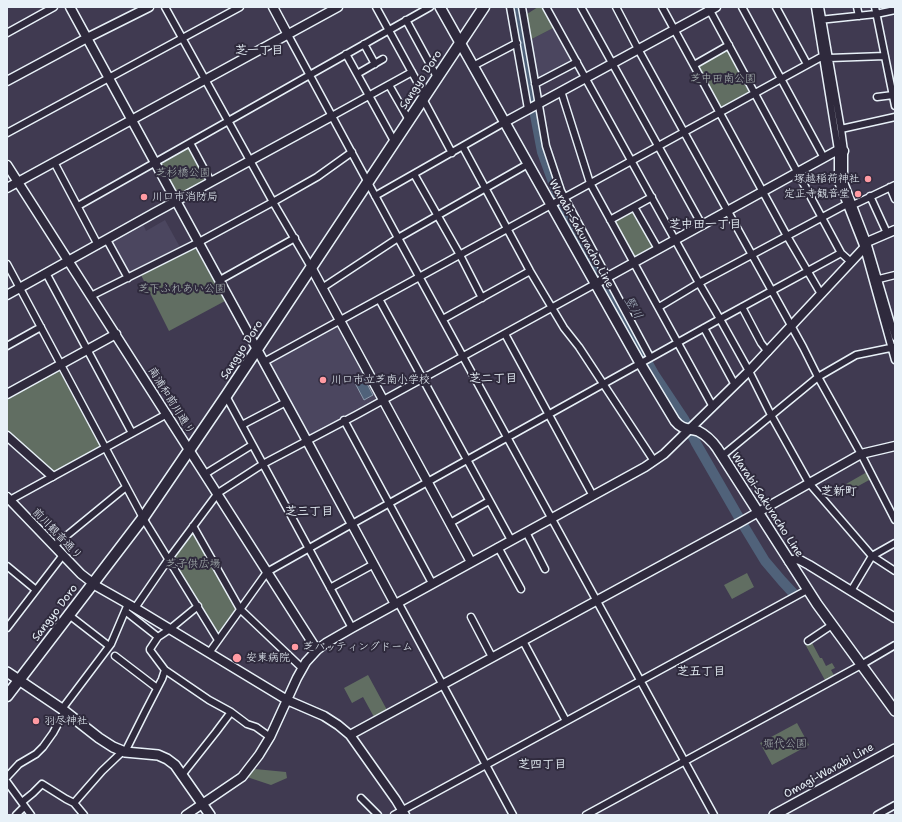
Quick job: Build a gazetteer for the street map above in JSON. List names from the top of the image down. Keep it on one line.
{"streets":{"main road":["Sangyo Doro","Warabi-Sakuracho Line","Omagi-Warabi Line"],"street":["南浦和前川通り","前川観音通り"]},"crossings":[["Sangyo Doro","Warabi-Sakuracho Line"],["Sangyo Doro","南浦和前川通り"],["Sangyo Doro","前川観音通り"]],"districts":["芝一丁目","芝中田一丁目","芝二丁目","芝新町","芝三丁目","芝五丁目","芝四丁目"],"water":["竪川"],"parks":["芝中田南公園","芝杉橋公園","芝下ふれあい公園","芝子供広場","堀代公園"],"places":["塚越稲荷神社","定正寺観音堂","川口市消防局","川口市立芝南小学校","芝バッティングドーム","安東病院","羽尽神社"]}
